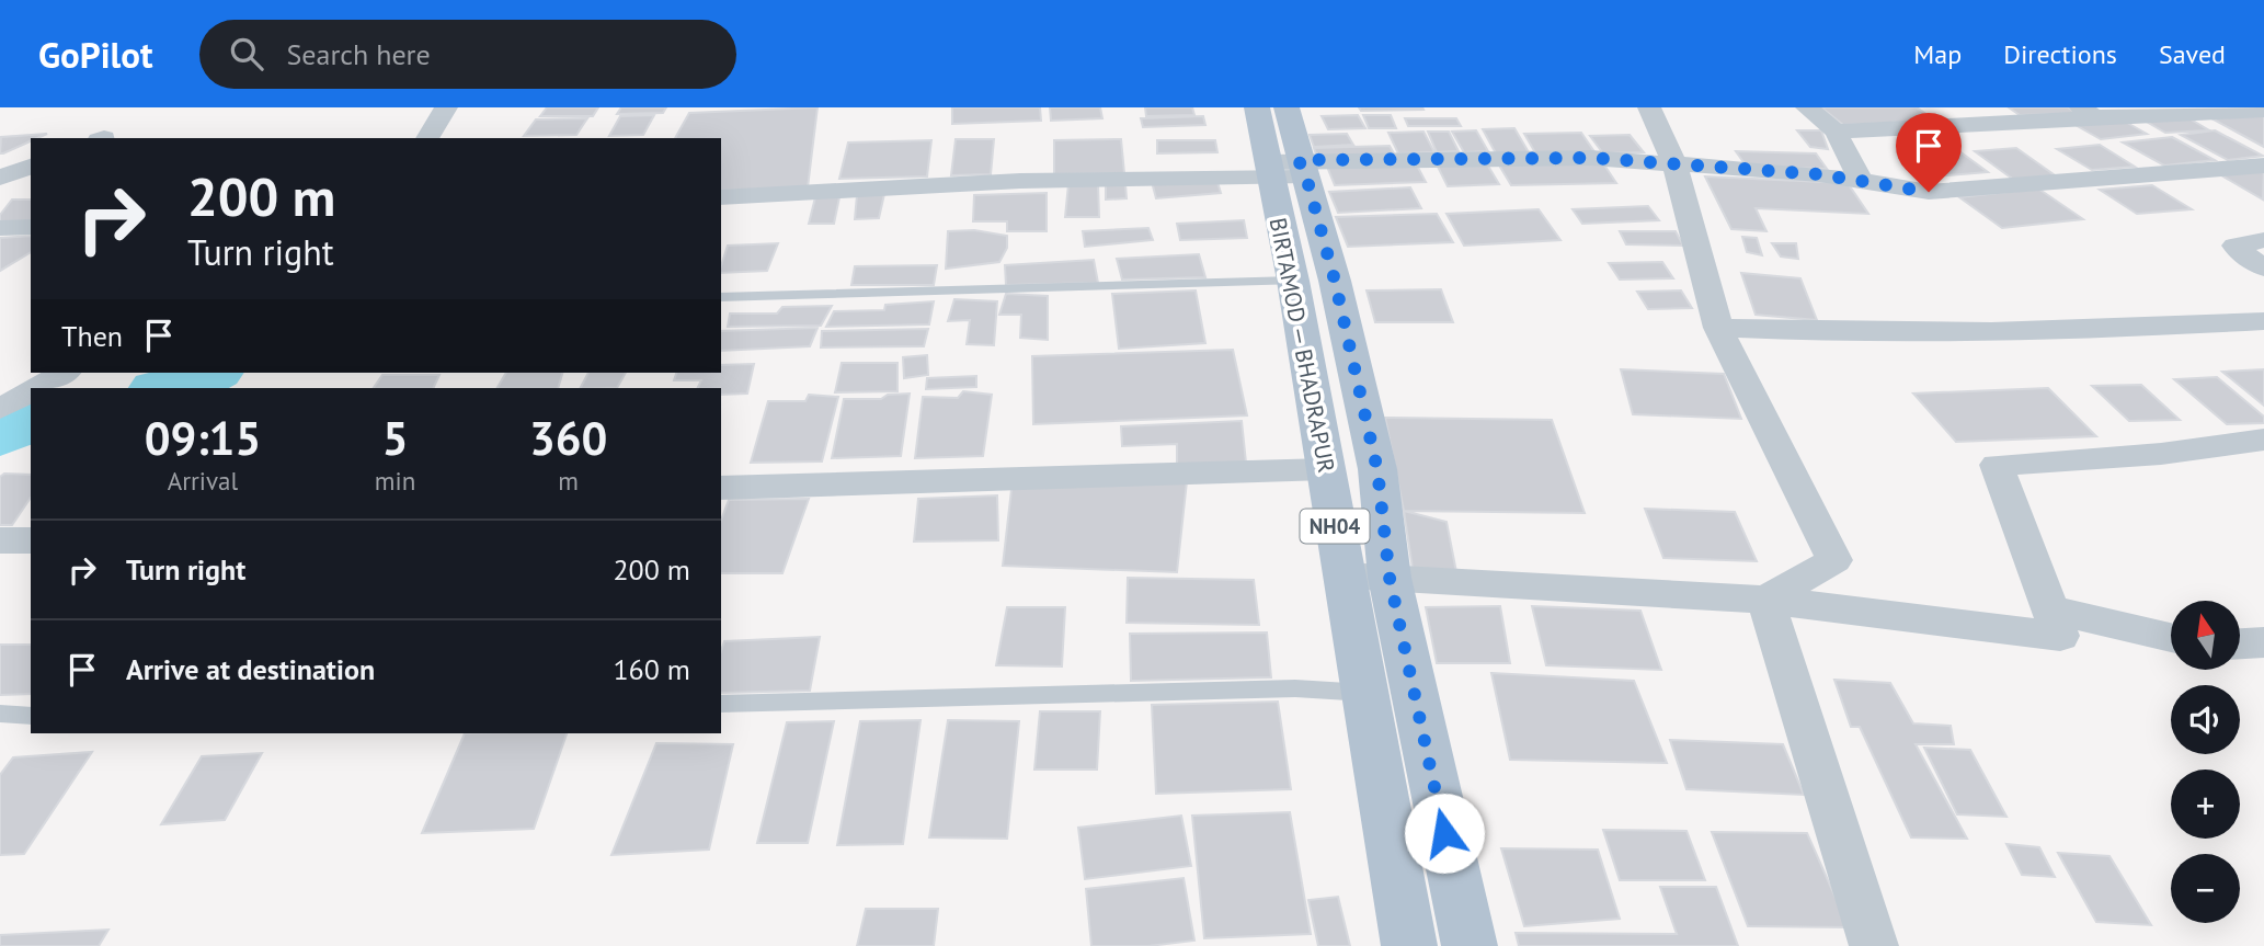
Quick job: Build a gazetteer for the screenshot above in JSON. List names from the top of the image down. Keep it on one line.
{"streets":{"main road":["BIRTAMOD — BHADRAPUR","NH04"]},"north":"top","page":{"header":"GoPilot","search":"Search here","nav":["Map","Directions","Saved"],"turn":["200 m","Turn right"],"then":"Then","eta":["09:15","Arrival","5","min","360","m"],"list":[{"name":"Turn right","value":"200 m"},{"name":"Arrive at destination","value":"160 m"}],"map_buttons":["+","−"]}}
